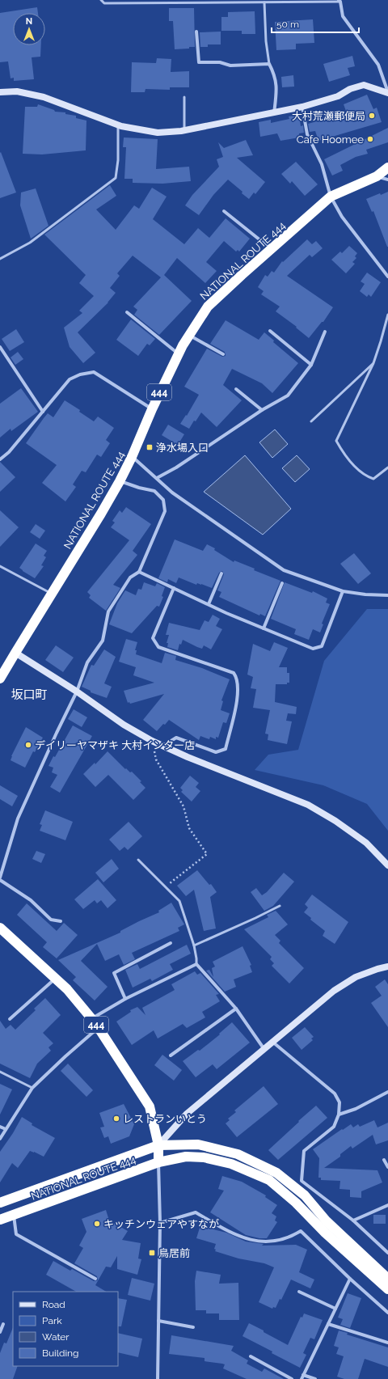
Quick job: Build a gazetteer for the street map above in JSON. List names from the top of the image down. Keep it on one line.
{"streets":{"highway":["NATIONAL ROUTE 444","444"]},"crossings":[["NATIONAL ROUTE 444","444"]],"districts":["坂口町"],"places":{"other":["大村荒瀬郵便局","Cafe Hoomee","デイリーヤマザキ 大村インター店","レストランいとう","キッチンウェアやすなが"],"transit":["浄水場入口","鳥居前"]},"legend":["Road","Park","Water","Building"],"scale_bar":"50 m","north":"top"}
